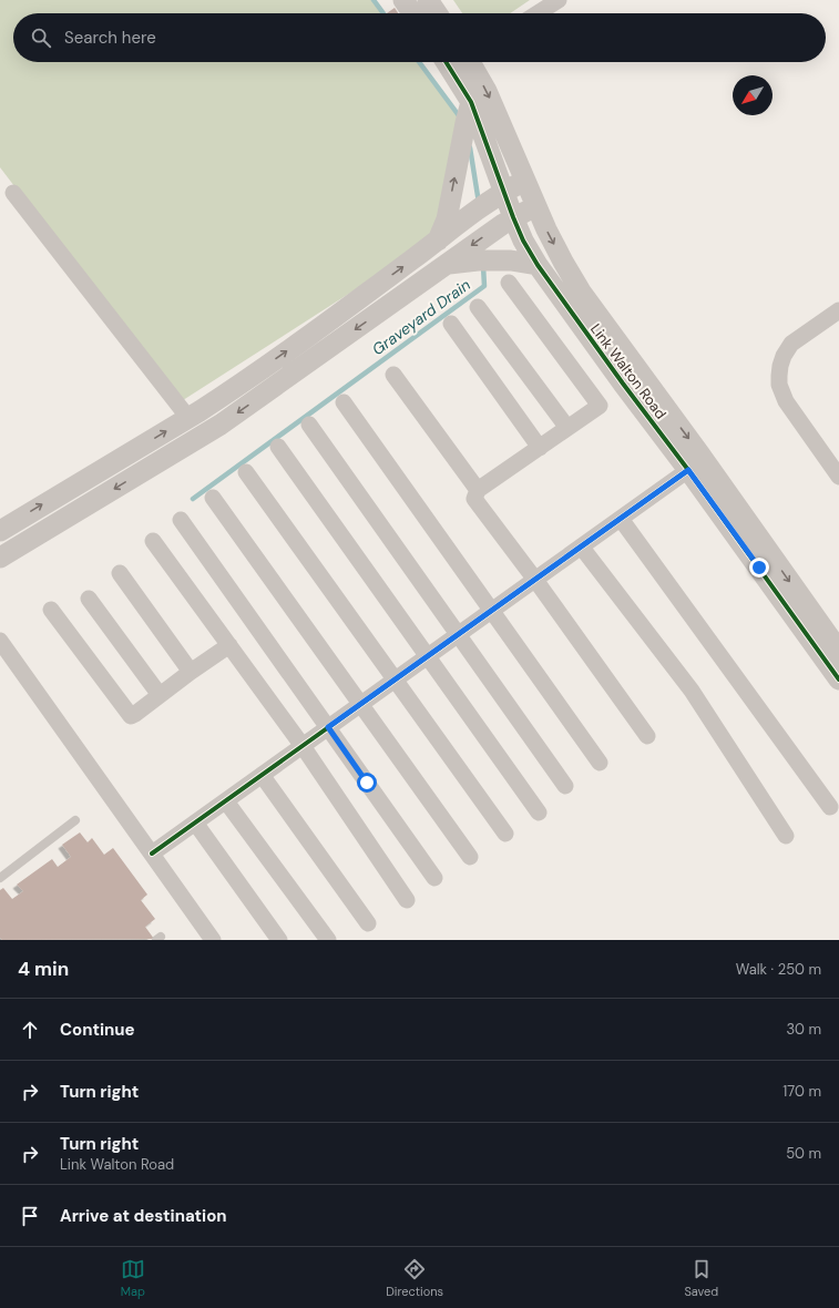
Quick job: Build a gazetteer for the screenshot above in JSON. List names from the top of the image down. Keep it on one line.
{"streets":{"street":["Link Walton Road"]},"water":["Graveyard Drain"],"north":"bottom left","page":{"search":"Search here","heading":["4 min","Walk · 250 m"],"list":[["Continue","30 m"],["Turn right","170 m"],["Turn right","Link Walton Road","50 m"],"Arrive at destination"],"nav":["Map","Directions","Saved"]}}
